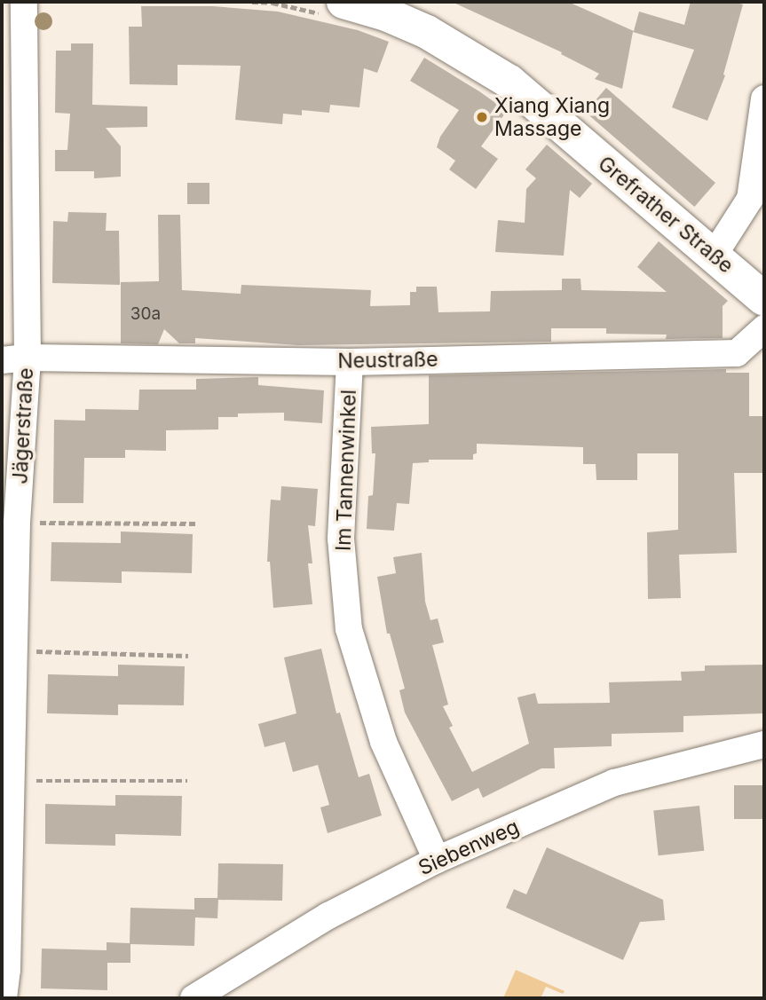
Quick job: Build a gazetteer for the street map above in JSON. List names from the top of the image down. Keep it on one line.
{"streets":{"main road":["Grefrather Straße"],"street":["Neustraße","Jägerstraße","Im Tannenwinkel","Siebenweg"]},"crossings":[["Neustraße","Jägerstraße"],["Neustraße","Im Tannenwinkel"],["Im Tannenwinkel","Siebenweg"]],"places":["Xiang Xiang Massage"],"house_numbers":["30a"]}
